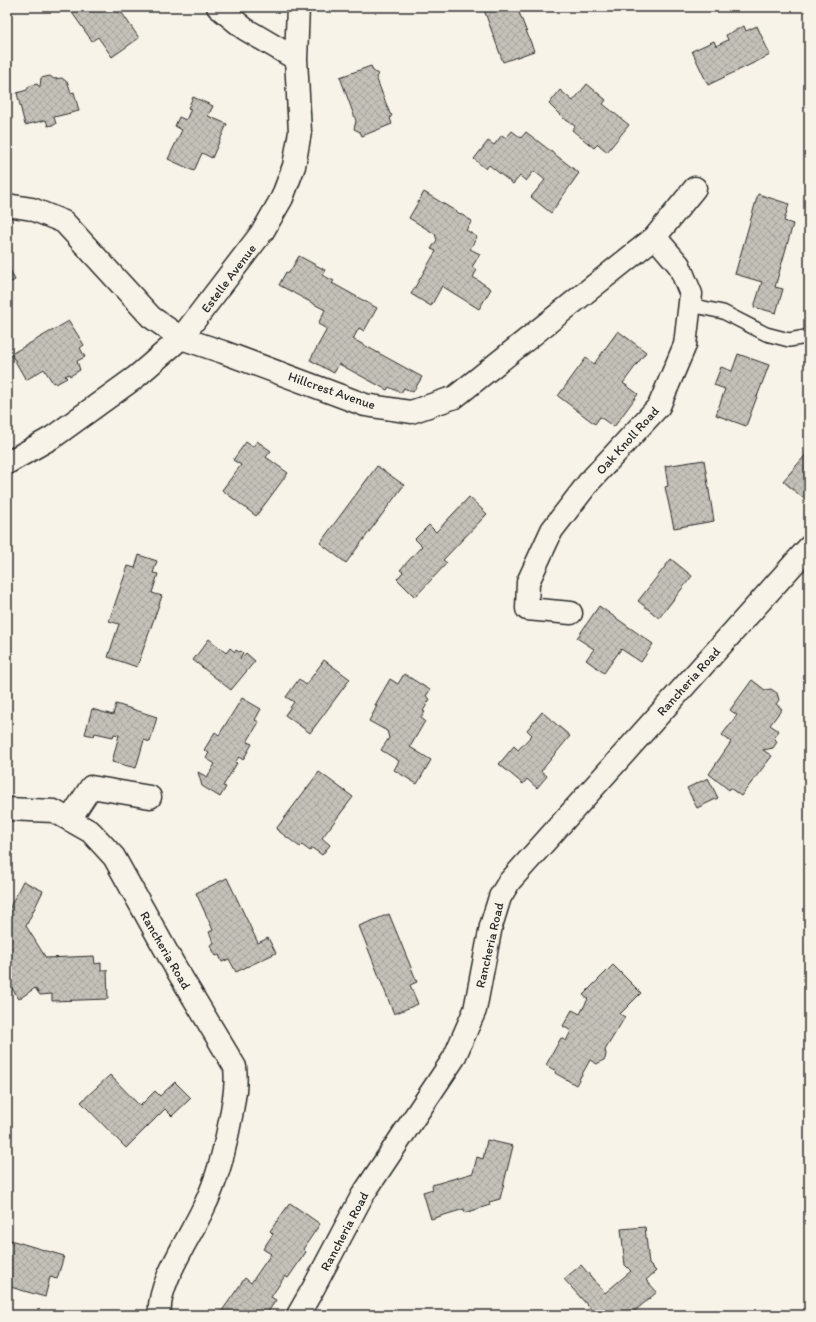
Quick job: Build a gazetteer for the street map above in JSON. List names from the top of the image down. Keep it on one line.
{"streets":{"street":["Estelle Avenue","Hillcrest Avenue","Oak Knoll Road","Rancheria Road"]},"crossings":[["Estelle Avenue","Hillcrest Avenue"],["Hillcrest Avenue","Oak Knoll Road"]]}
